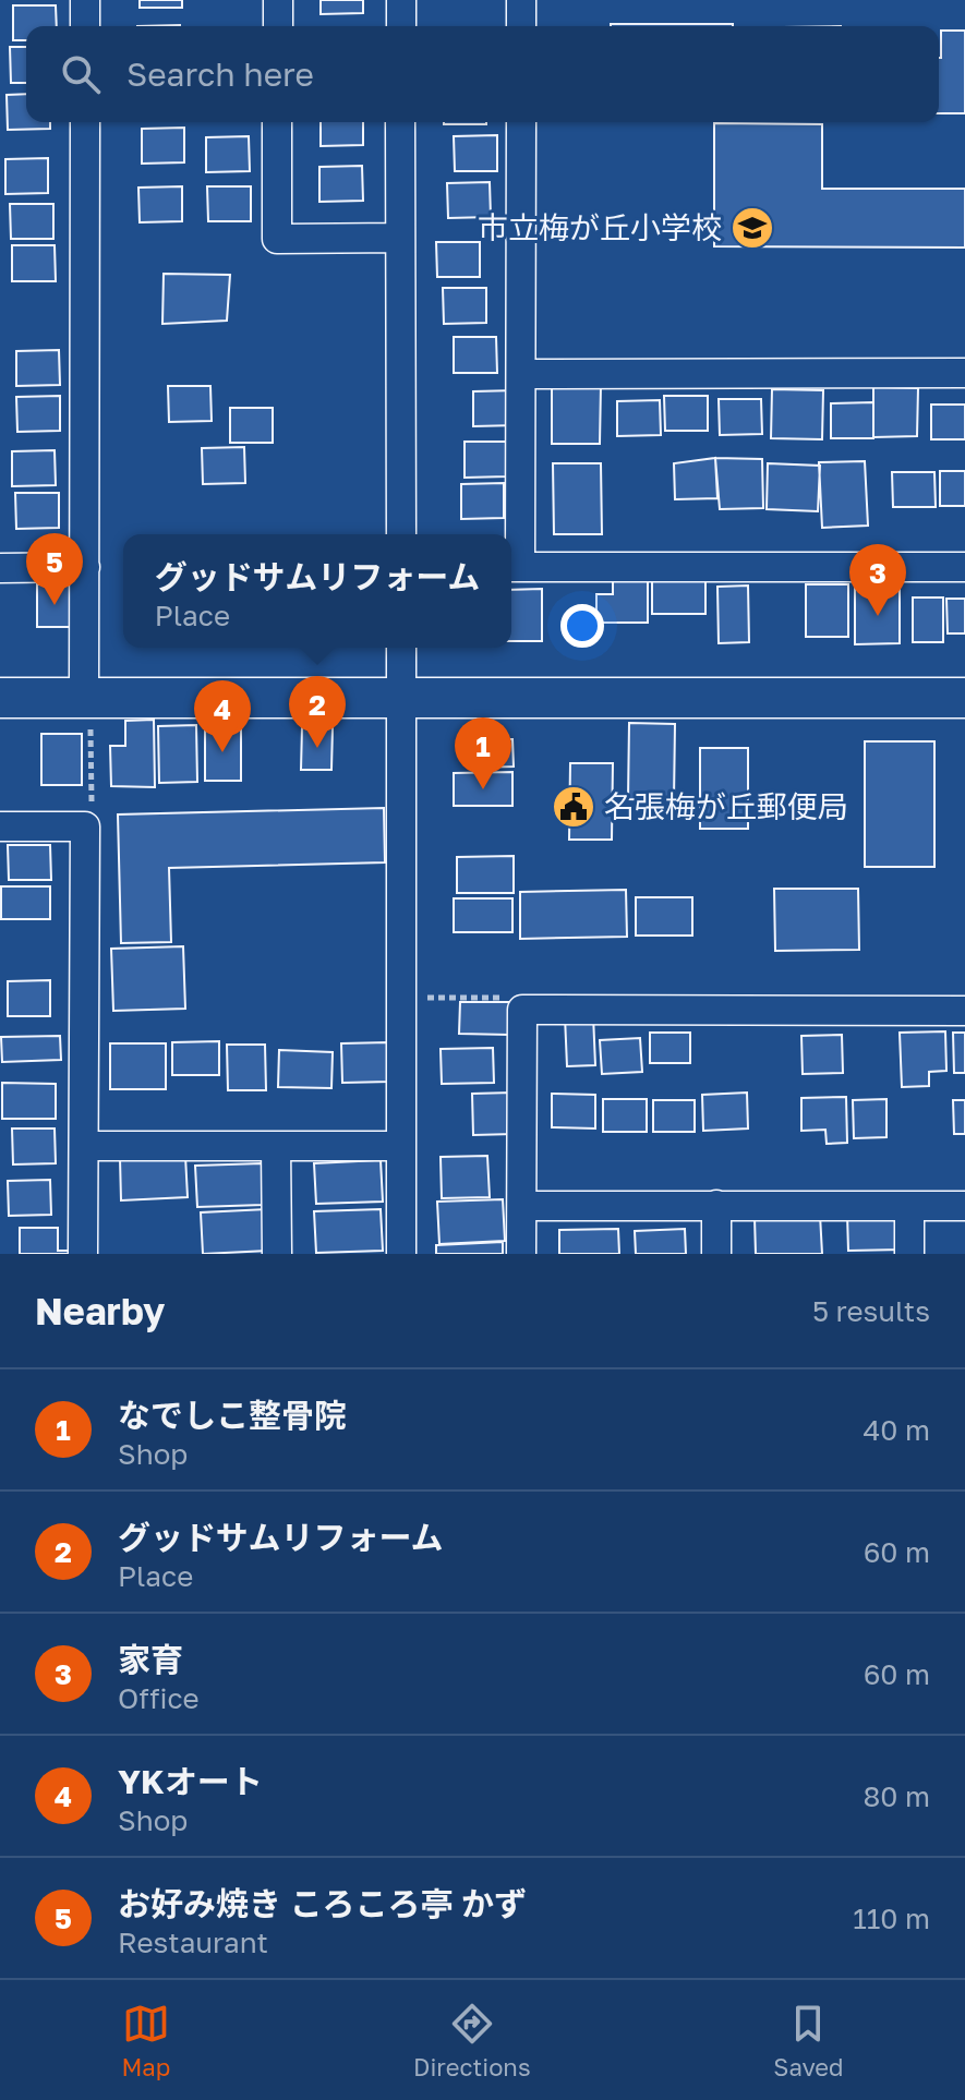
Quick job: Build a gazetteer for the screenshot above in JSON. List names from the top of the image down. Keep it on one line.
{"places":{"school or university":["市立梅が丘小学校"],"public building":["名張梅が丘郵便局"]},"page":{"search":"Search here","pins":["5","3","2","4","1"],"popup":["グッドサムリフォーム","Place"],"heading":["Nearby","5 results"],"list":[{"mark":"1","name":"なでしこ整骨院","note":"Shop","value":"40 m"},{"mark":"2","name":"グッドサムリフォーム","note":"Place","value":"60 m"},{"mark":"3","name":"家育","note":"Office","value":"60 m"},{"mark":"4","name":"YKオート","note":"Shop","value":"80 m"},{"mark":"5","name":"お好み焼き ころころ亭 かず","note":"Restaurant","value":"110 m"}],"nav":["Map","Directions","Saved"]}}
